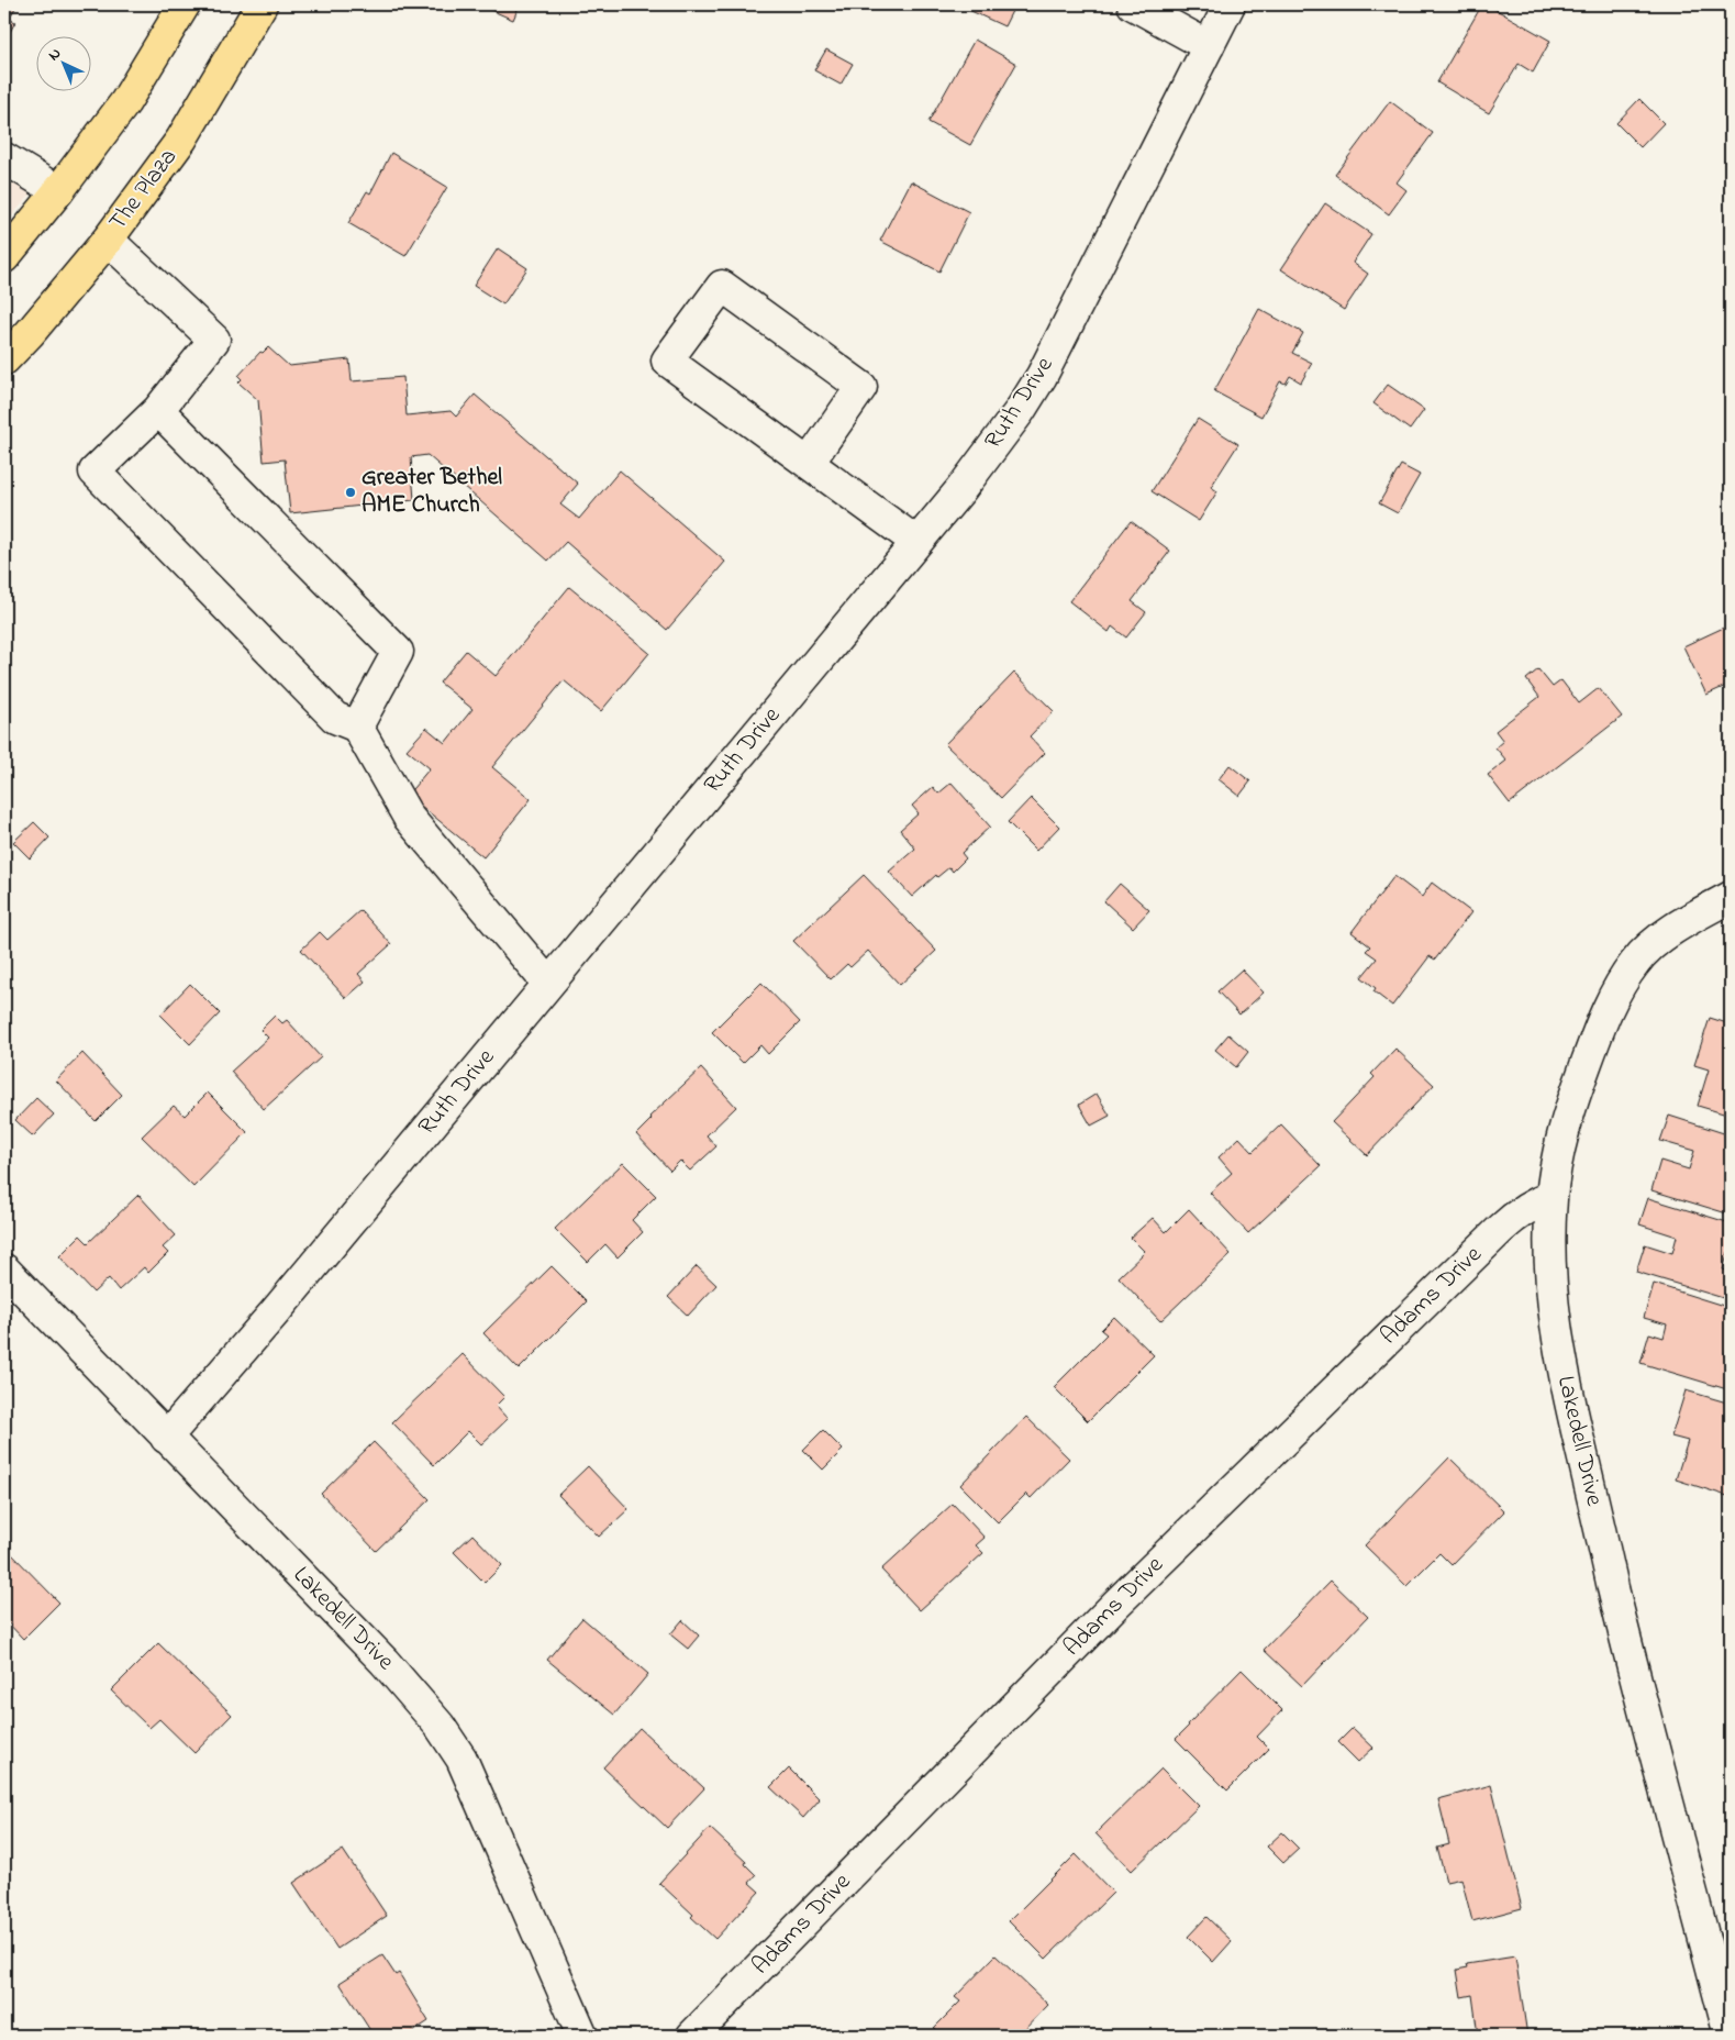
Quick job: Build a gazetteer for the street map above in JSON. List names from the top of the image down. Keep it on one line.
{"streets":{"main road":["The Plaza"],"street":["Ruth Drive","Adams Drive","Lakedell Drive"]},"crossings":[["Ruth Drive","Lakedell Drive"],["Adams Drive","Lakedell Drive"]],"places":["Greater Bethel AME Church"],"north":"top left"}
